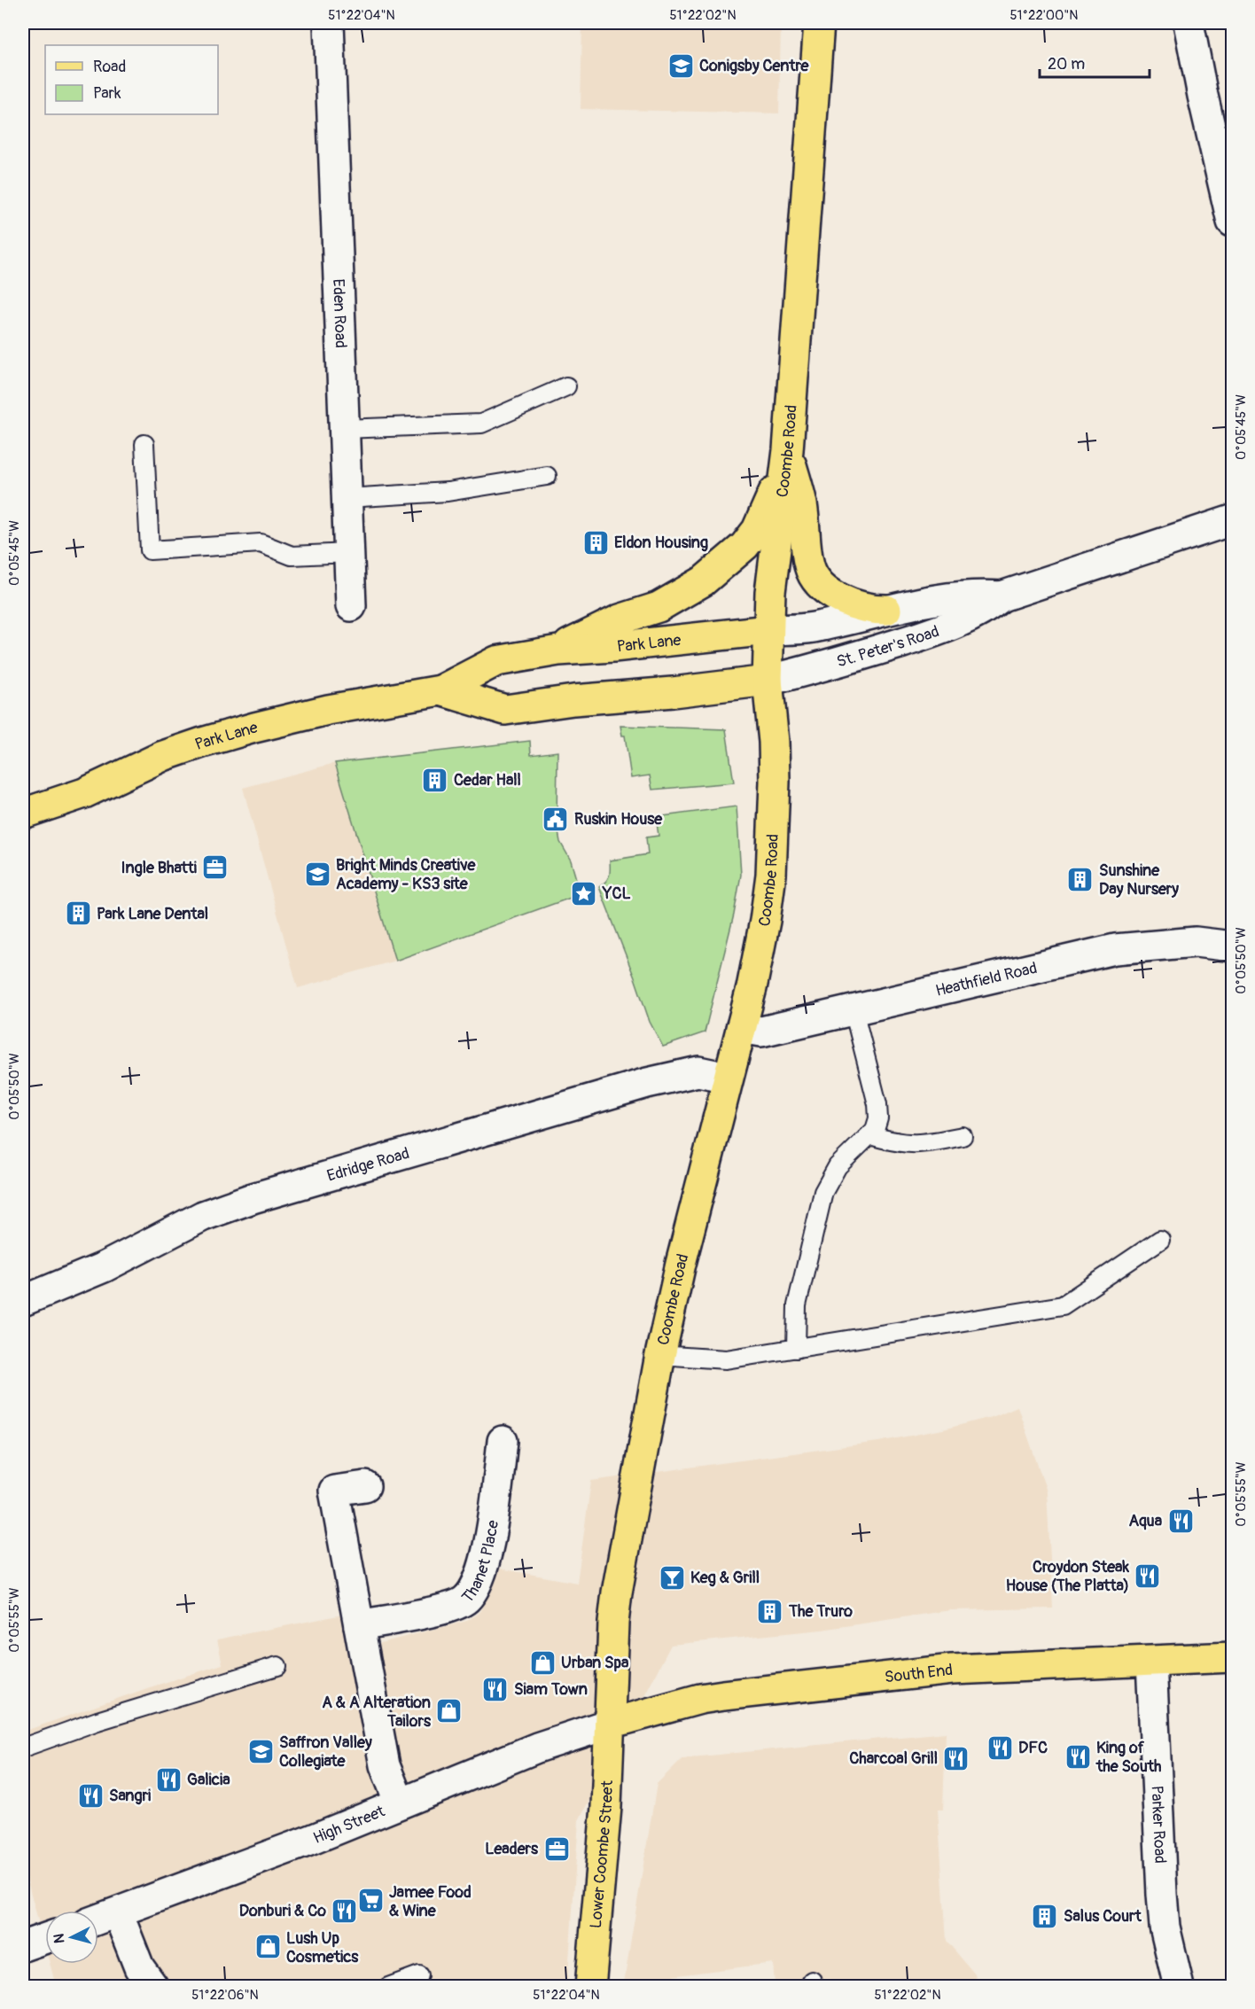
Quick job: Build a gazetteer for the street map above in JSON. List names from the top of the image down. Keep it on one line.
{"streets":{"main road":["Coombe Road","Park Lane","South End","Lower Coombe Street"],"street":["Eden Road","St. Peter's Road","Heathfield Road","Edridge Road","Thanet Place","High Street","Parker Road"]},"crossings":[["Coombe Road","Park Lane"],["Coombe Road","St. Peter's Road"],["Coombe Road","Heathfield Road"],["Coombe Road","Edridge Road"],["Coombe Road","South End"],["Coombe Road","High Street"],["Coombe Road","Lower Coombe Street"],["Park Lane","St. Peter's Road"],["South End","High Street"],["South End","Parker Road"],["South End","Lower Coombe Street"],["High Street","Lower Coombe Street"]],"places":{"school or university":["Conigsby Centre","Bright Minds Creative Academy - KS3 site","Saffron Valley Collegiate"],"building":["Eldon Housing","Cedar Hall","Sunshine Day Nursery","Park Lane Dental","The Truro","Salus Court"],"public building":["Ruskin House"],"office":["Ingle Bhatti","Leaders"],"place":["YCL"],"restaurant":["Aqua","Croydon Steak House (The Platta)","Siam Town","DFC","King of the South","Charcoal Grill","Galicia","Sangri","Donburi & Co"],"bar":["Keg & Grill"],"shop":["Urban Spa","A & A Alteration Tailors","Lush Up Cosmetics"],"supermarket":["Jamee Food & Wine"]},"legend":["Road","Park"],"scale_bar":"20 m","north":"left","coordinates":["51°22'04\"N","51°22'02\"N","51°22'00\"N","0°05'45\"W","0°05'50\"W","0°05'55\"W","51°22'06\"N"]}
